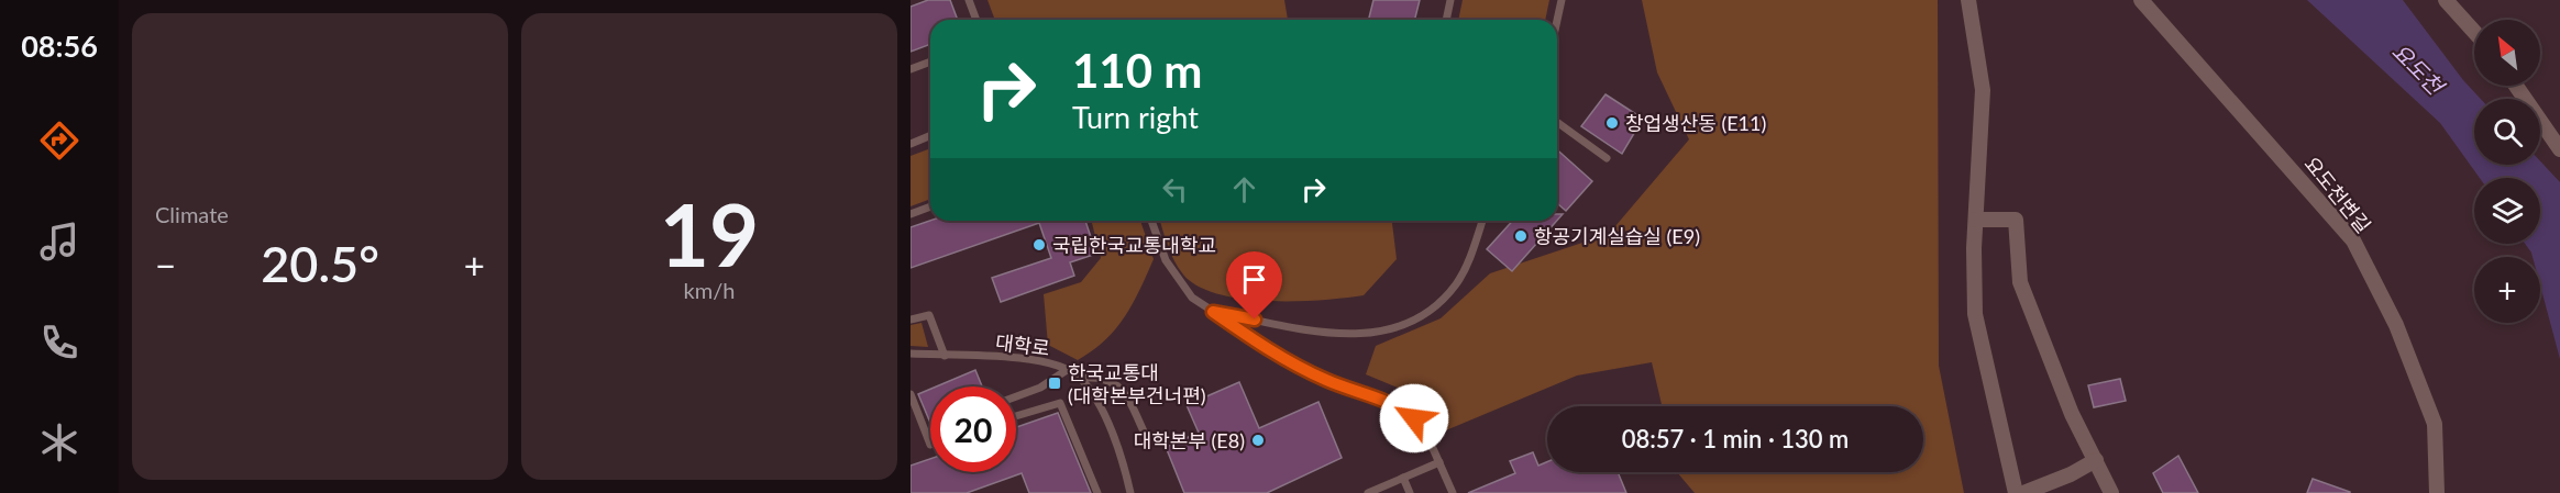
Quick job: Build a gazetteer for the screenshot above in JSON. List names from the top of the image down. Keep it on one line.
{"streets":{"street":["요도천변길"],"lane":["대학로"]},"water":["요도천"],"places":{"other":["창업생산동 (E11)","항공기계실습실 (E9)","국립한국교통대학교","대학본부 (E8)"],"transit":["한국교통대 (대학본부건너편)"]},"north":"top left","page":{"tabs":"08:56","tile":["Climate",["19","km/h"]],"map_buttons":"+","turn":["110 m","Turn right"],"heat":["−","20.5°","+"],"limit":"20","trip":"08:57 · 1 min · 130 m"}}
